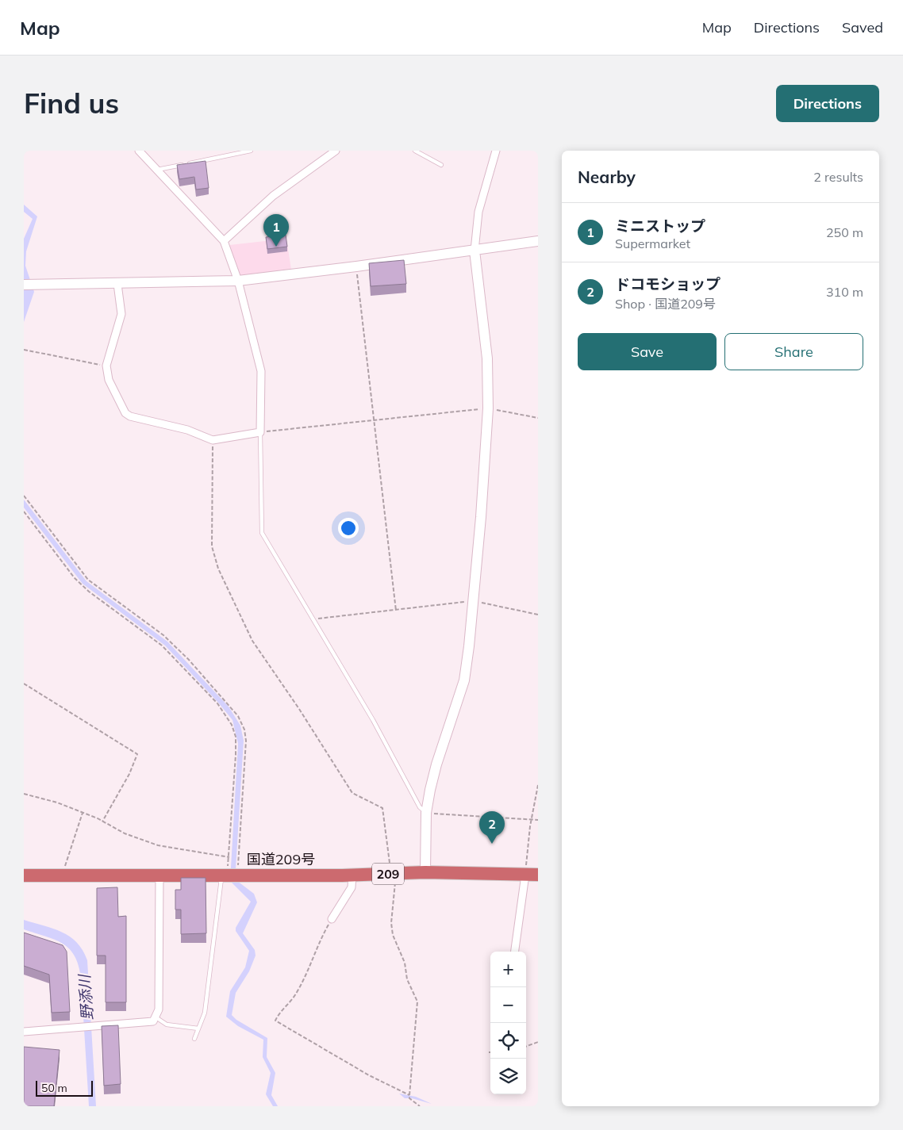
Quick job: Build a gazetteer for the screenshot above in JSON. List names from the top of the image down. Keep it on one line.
{"streets":{"highway":["国道209号","209"]},"water":["野添川"],"scale_bar":"50 m","page":{"header":"Map","nav":["Map","Directions","Saved"],"buttons":["Directions",["Save","Share"]],"title":"Find us","heading":["Nearby","2 results"],"list":[{"mark":"1","name":"ミニストップ","note":"Supermarket","value":"250 m"},{"mark":"2","name":"ドコモショップ","note":"Shop · 国道209号","value":"310 m"}],"pins":["1","2"],"map_buttons":["+","−"],"scale":"50 m"}}
